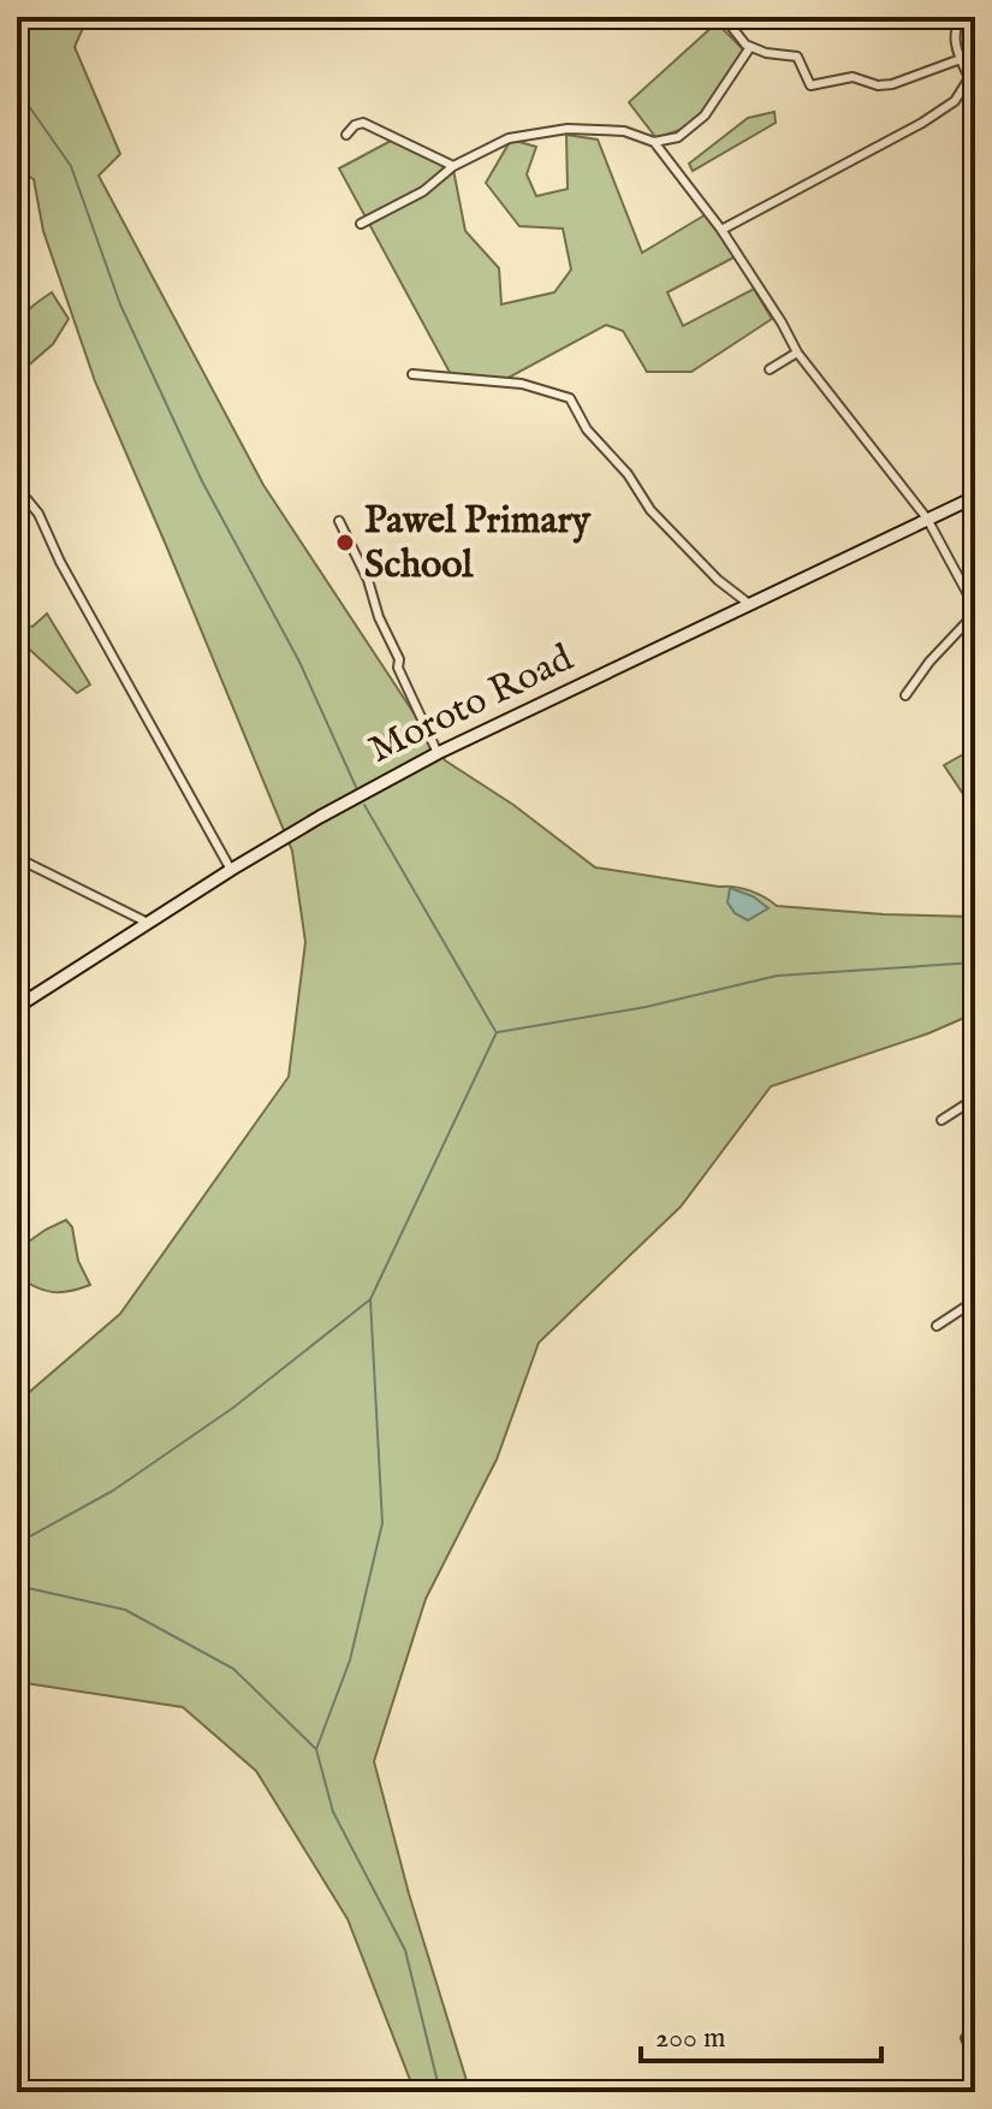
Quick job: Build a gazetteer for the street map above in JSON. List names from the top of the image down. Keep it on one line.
{"streets":{"main road":["Moroto Road"]},"places":["Pawel Primary School"],"scale_bar":"200 m"}
